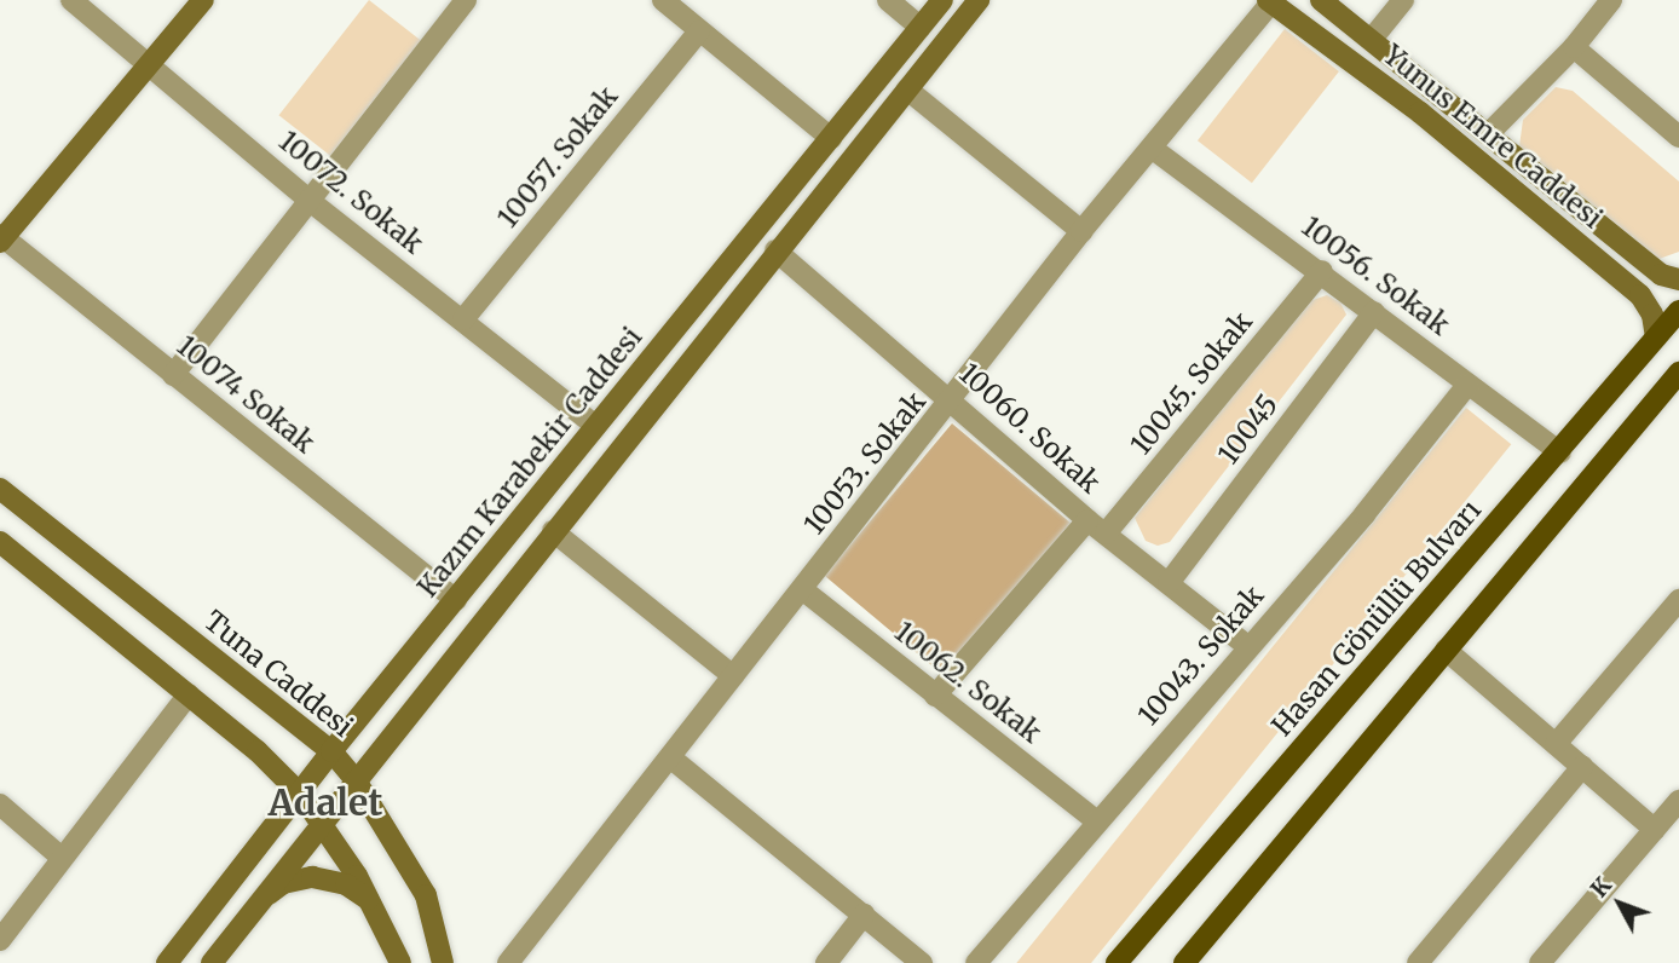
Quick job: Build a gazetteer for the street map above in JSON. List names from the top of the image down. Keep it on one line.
{"streets":{"main road":["Hasan Gönüllü Bulvarı"],"street":["Yunus Emre Caddesi","10057. Sokak","10072. Sokak","10056. Sokak","10045. Sokak","10074 Sokak","10060. Sokak","10045","Kazım Karabekir Caddesi","10053. Sokak","10043. Sokak","Tuna Caddesi","10062. Sokak"]},"crossings":[["Yunus Emre Caddesi","10053. Sokak"],["Yunus Emre Caddesi","Hasan Gönüllü Bulvarı"],["10057. Sokak","10072. Sokak"],["10072. Sokak","Kazım Karabekir Caddesi"],["10056. Sokak","10045. Sokak"],["10056. Sokak","10045"],["10056. Sokak","10053. Sokak"],["10056. Sokak","Hasan Gönüllü Bulvarı"],["10056. Sokak","10043. Sokak"],["10045. Sokak","10060. Sokak"],["10074 Sokak","Kazım Karabekir Caddesi"],["10060. Sokak","10045"],["10060. Sokak","10053. Sokak"],["10060. Sokak","10043. Sokak"],["Kazım Karabekir Caddesi","Tuna Caddesi"],["10053. Sokak","10062. Sokak"],["10043. Sokak","10062. Sokak"]],"districts":["Adalet"],"north":"top left"}
